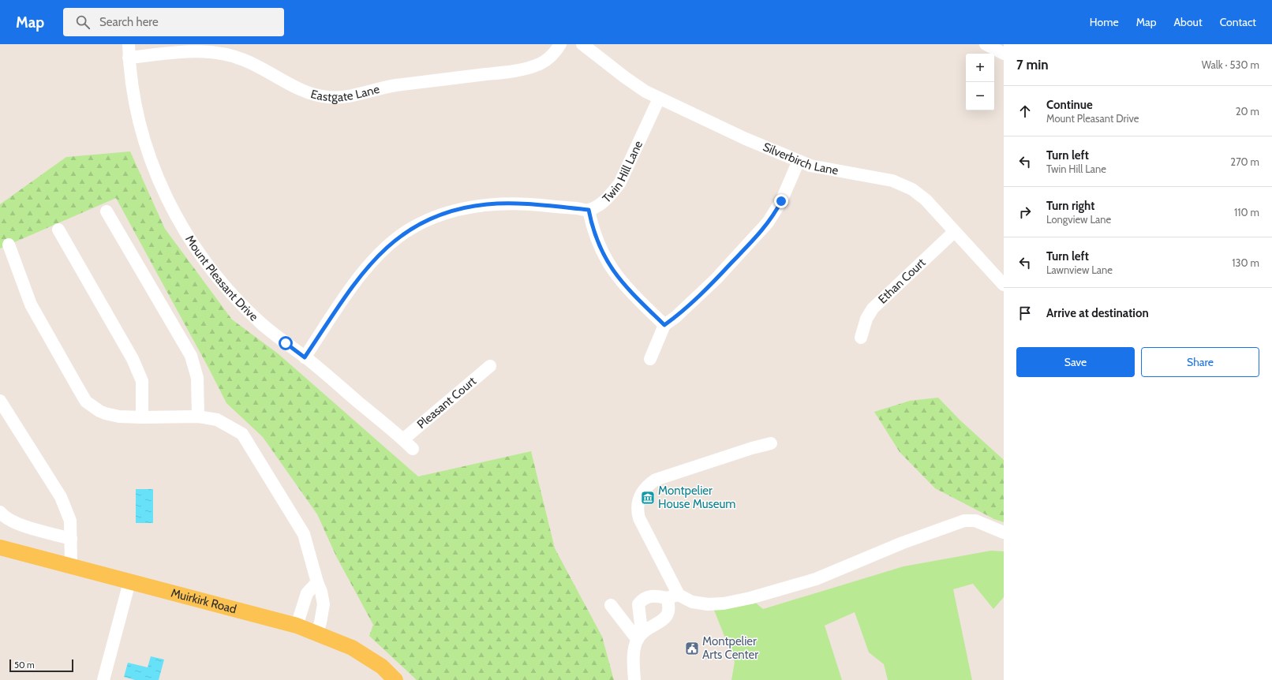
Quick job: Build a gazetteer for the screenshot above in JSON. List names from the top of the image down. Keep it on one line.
{"streets":{"main road":["Muirkirk Road"],"street":["Eastgate Lane","Silverbirch Lane","Twin Hill Lane","Mount Pleasant Drive","Ethan Court","Pleasant Court"]},"crossings":[["Eastgate Lane","Mount Pleasant Drive"],["Silverbirch Lane","Twin Hill Lane"],["Silverbirch Lane","Ethan Court"],["Twin Hill Lane","Mount Pleasant Drive"],["Mount Pleasant Drive","Pleasant Court"]],"places":{"museum":["Montpelier House Museum"],"public building":["Montpelier Arts Center"]},"scale_bar":"50 m","page":{"header":"Map","search":"Search here","nav":["Home","Map","About","Contact"],"heading":["7 min","Walk · 530 m"],"map_buttons":["+","−"],"list":[["Continue","Mount Pleasant Drive","20 m"],["Turn left","Twin Hill Lane","270 m"],["Turn right","Longview Lane","110 m"],["Turn left","Lawnview Lane","130 m"],"Arrive at destination"],"buttons":["Save","Share"],"scale":"50 m"}}
